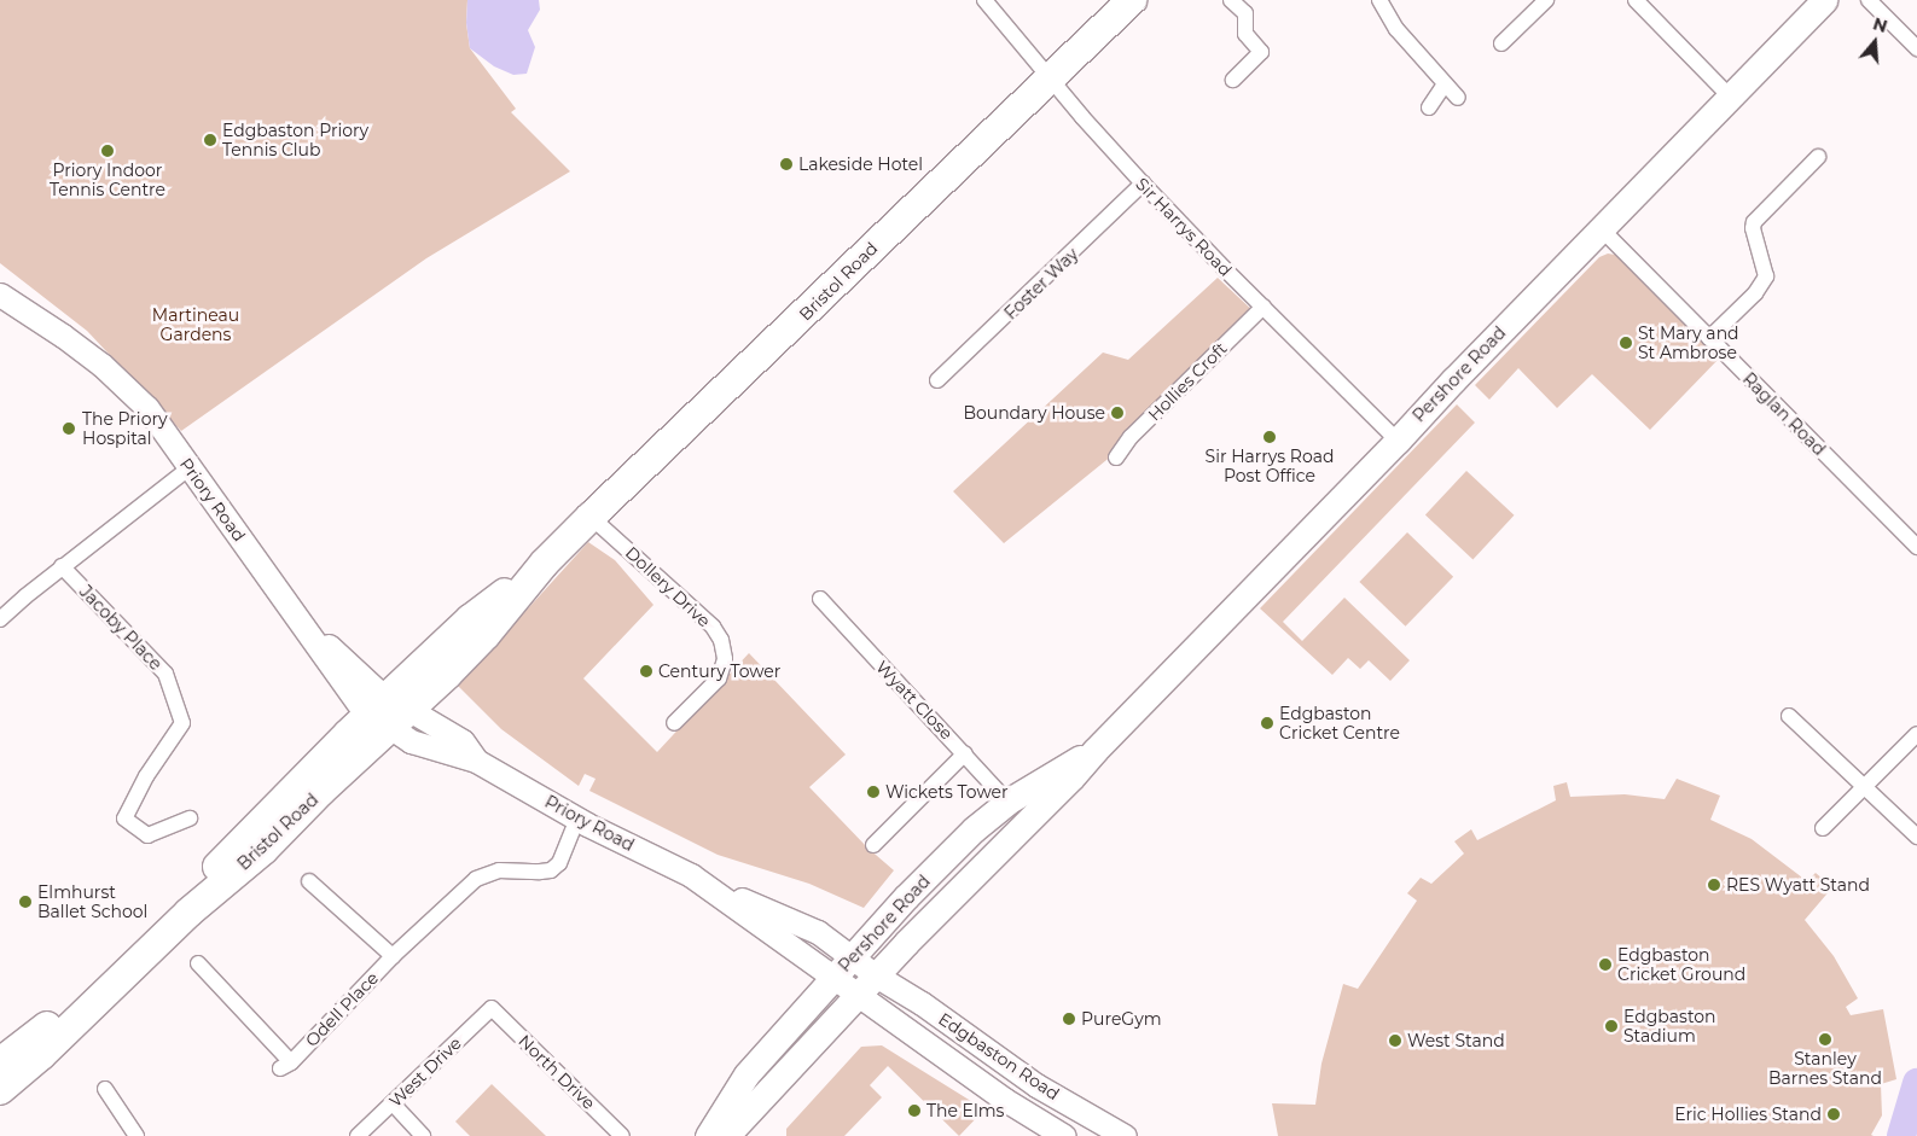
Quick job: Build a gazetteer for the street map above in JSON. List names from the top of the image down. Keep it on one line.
{"streets":{"highway":["Bristol Road"],"main road":["Pershore Road","Priory Road","Edgbaston Road"],"street":["Sir Harrys Road","Foster Way","Hollies Croft","Raglan Road","Dollery Drive","Jacoby Place","Wyatt Close","Odell Place","West Drive","North Drive"]},"crossings":[["Sir Harrys Road","Bristol Road"],["Sir Harrys Road","Foster Way"],["Sir Harrys Road","Pershore Road"],["Sir Harrys Road","Hollies Croft"],["Bristol Road","Priory Road"],["Bristol Road","Dollery Drive"],["Pershore Road","Raglan Road"],["Pershore Road","Priory Road"],["Pershore Road","Wyatt Close"],["Pershore Road","Edgbaston Road"],["Priory Road","Odell Place"],["Priory Road","Edgbaston Road"],["West Drive","North Drive"]],"parks":["Martineau Gardens"],"places":["Edgbaston Priory Tennis Club","Priory Indoor Tennis Centre","Lakeside Hotel","St Mary and St Ambrose","Boundary House","The Priory Hospital","Sir Harrys Road Post Office","Century Tower","Edgbaston Cricket Centre","Wickets Tower","RES Wyatt Stand","Elmhurst Ballet School","Edgbaston Cricket Ground","PureGym","Edgbaston Stadium","Stanley Barnes Stand","West Stand","The Elms","Eric Hollies Stand"],"north":"top"}
